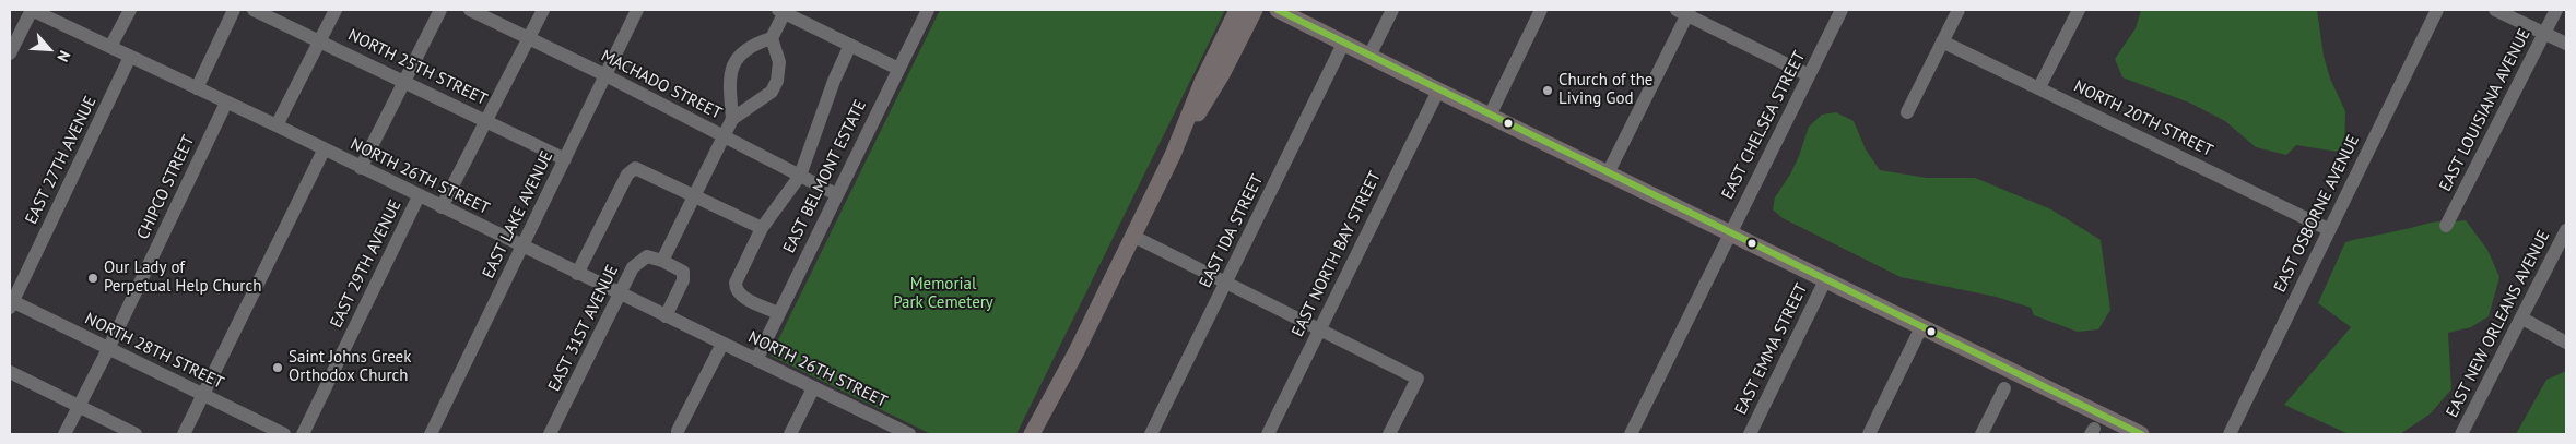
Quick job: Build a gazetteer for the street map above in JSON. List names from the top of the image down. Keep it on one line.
{"streets":{"street":["NORTH 25TH STREET","MACHADO STREET","EAST LOUISIANA AVENUE","NORTH 20TH STREET","EAST CHELSEA STREET","EAST 27TH AVENUE","NORTH 26TH STREET","EAST BELMONT ESTATE","CHIPCO STREET","EAST OSBORNE AVENUE","EAST LAKE AVENUE","EAST IDA STREET","EAST NORTH BAY STREET","EAST 29TH AVENUE","EAST NEW ORLEANS AVENUE","EAST 31ST AVENUE","EAST EMMA STREET","NORTH 28TH STREET"]},"crossings":[["NORTH 25TH STREET","EAST LAKE AVENUE"],["MACHADO STREET","EAST BELMONT ESTATE"],["MACHADO STREET","EAST LAKE AVENUE"],["NORTH 20TH STREET","EAST OSBORNE AVENUE"],["EAST 27TH AVENUE","NORTH 26TH STREET"],["EAST 27TH AVENUE","NORTH 28TH STREET"],["NORTH 26TH STREET","EAST BELMONT ESTATE"],["NORTH 26TH STREET","CHIPCO STREET"],["NORTH 26TH STREET","EAST LAKE AVENUE"],["NORTH 26TH STREET","EAST 29TH AVENUE"],["NORTH 26TH STREET","EAST 31ST AVENUE"],["CHIPCO STREET","NORTH 28TH STREET"]],"parks":["Memorial Park Cemetery"],"places":["Church of the Living God","Our Lady of Perpetual Help Church","Saint Johns Greek Orthodox Church"],"north":"bottom right"}
